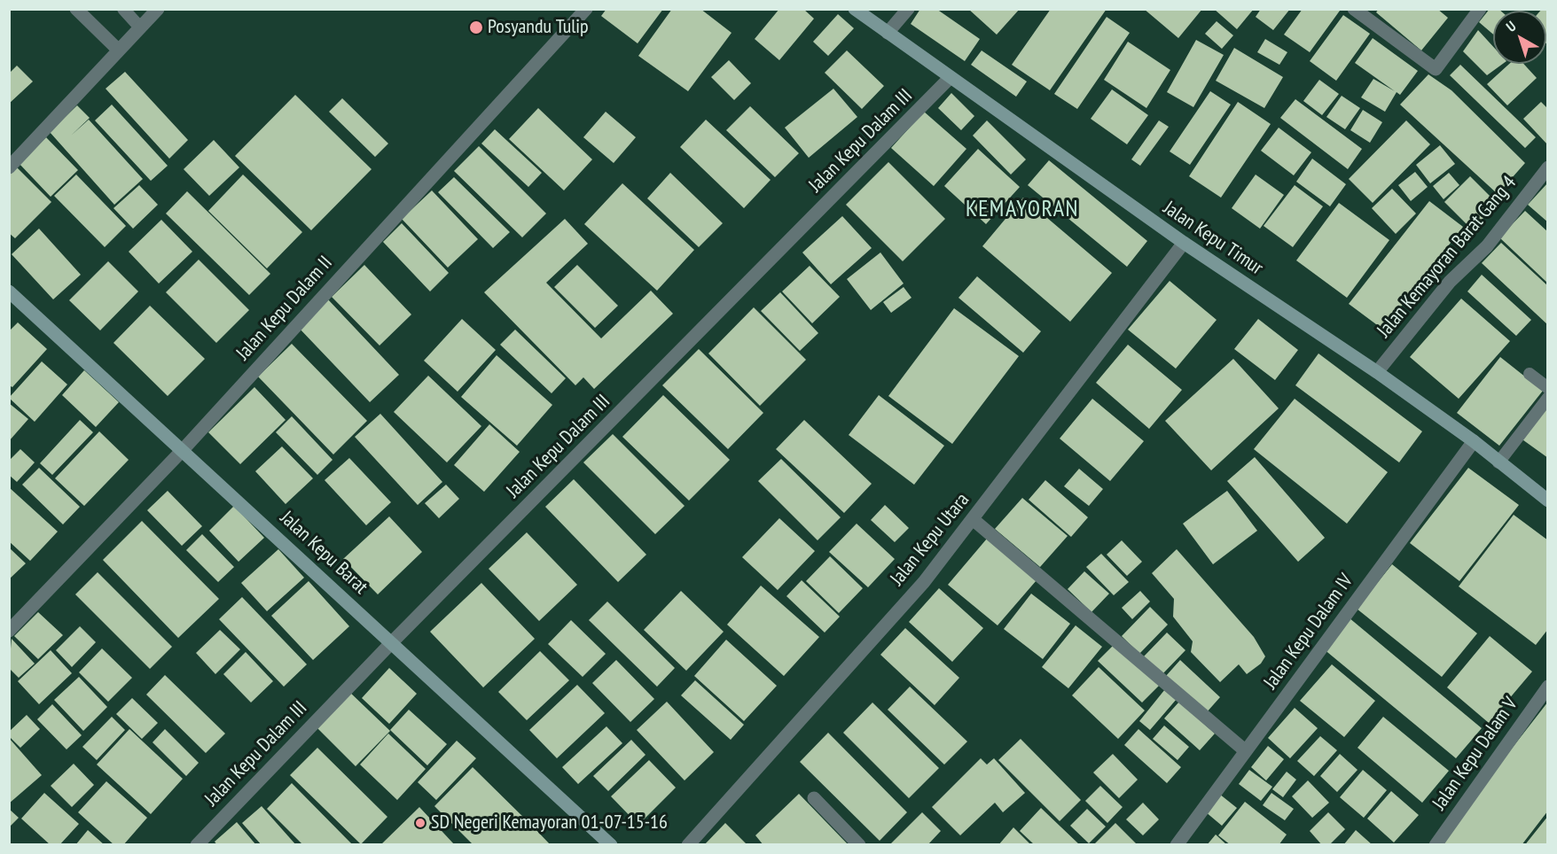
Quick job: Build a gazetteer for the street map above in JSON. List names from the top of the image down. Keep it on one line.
{"streets":{"street":["Jalan Kepu Dalam III","Jalan Kepu Timur","Jalan Kemayoran Barat Gang 4","Jalan Kepu Dalam II","Jalan Kepu Utara","Jalan Kepu Barat","Jalan Kepu Dalam IV","Jalan Kepu Dalam V"]},"crossings":[["Jalan Kepu Dalam III","Jalan Kepu Timur"],["Jalan Kepu Dalam III","Jalan Kepu Barat"],["Jalan Kepu Timur","Jalan Kemayoran Barat Gang 4"],["Jalan Kepu Timur","Jalan Kepu Utara"],["Jalan Kepu Timur","Jalan Kepu Dalam IV"],["Jalan Kepu Dalam II","Jalan Kepu Barat"]],"districts":["KEMAYORAN"],"places":["Posyandu Tulip","SD Negeri Kemayoran 01-07-15-16"],"north":"top left"}
